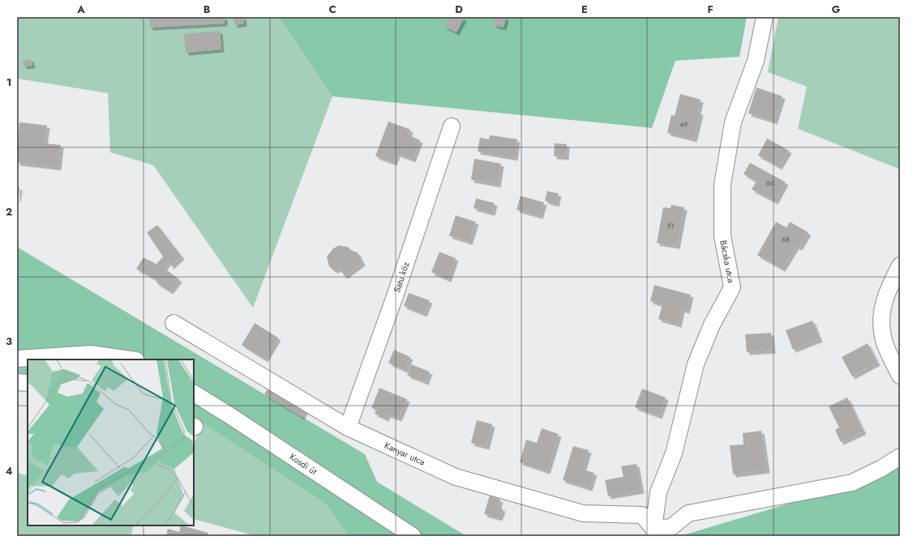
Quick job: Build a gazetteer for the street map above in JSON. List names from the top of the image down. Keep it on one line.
{"streets":{"street":["Bácska utca","Satu köz","Kanyar utca","Kosdi út"]},"crossings":[["Bácska utca","Kanyar utca"],["Satu köz","Kanyar utca"]],"house_numbers":["49","66","51","68"],"grid":{"columns":["A","B","C","D","E","F","G"],"rows":["1","2","3","4"]}}
